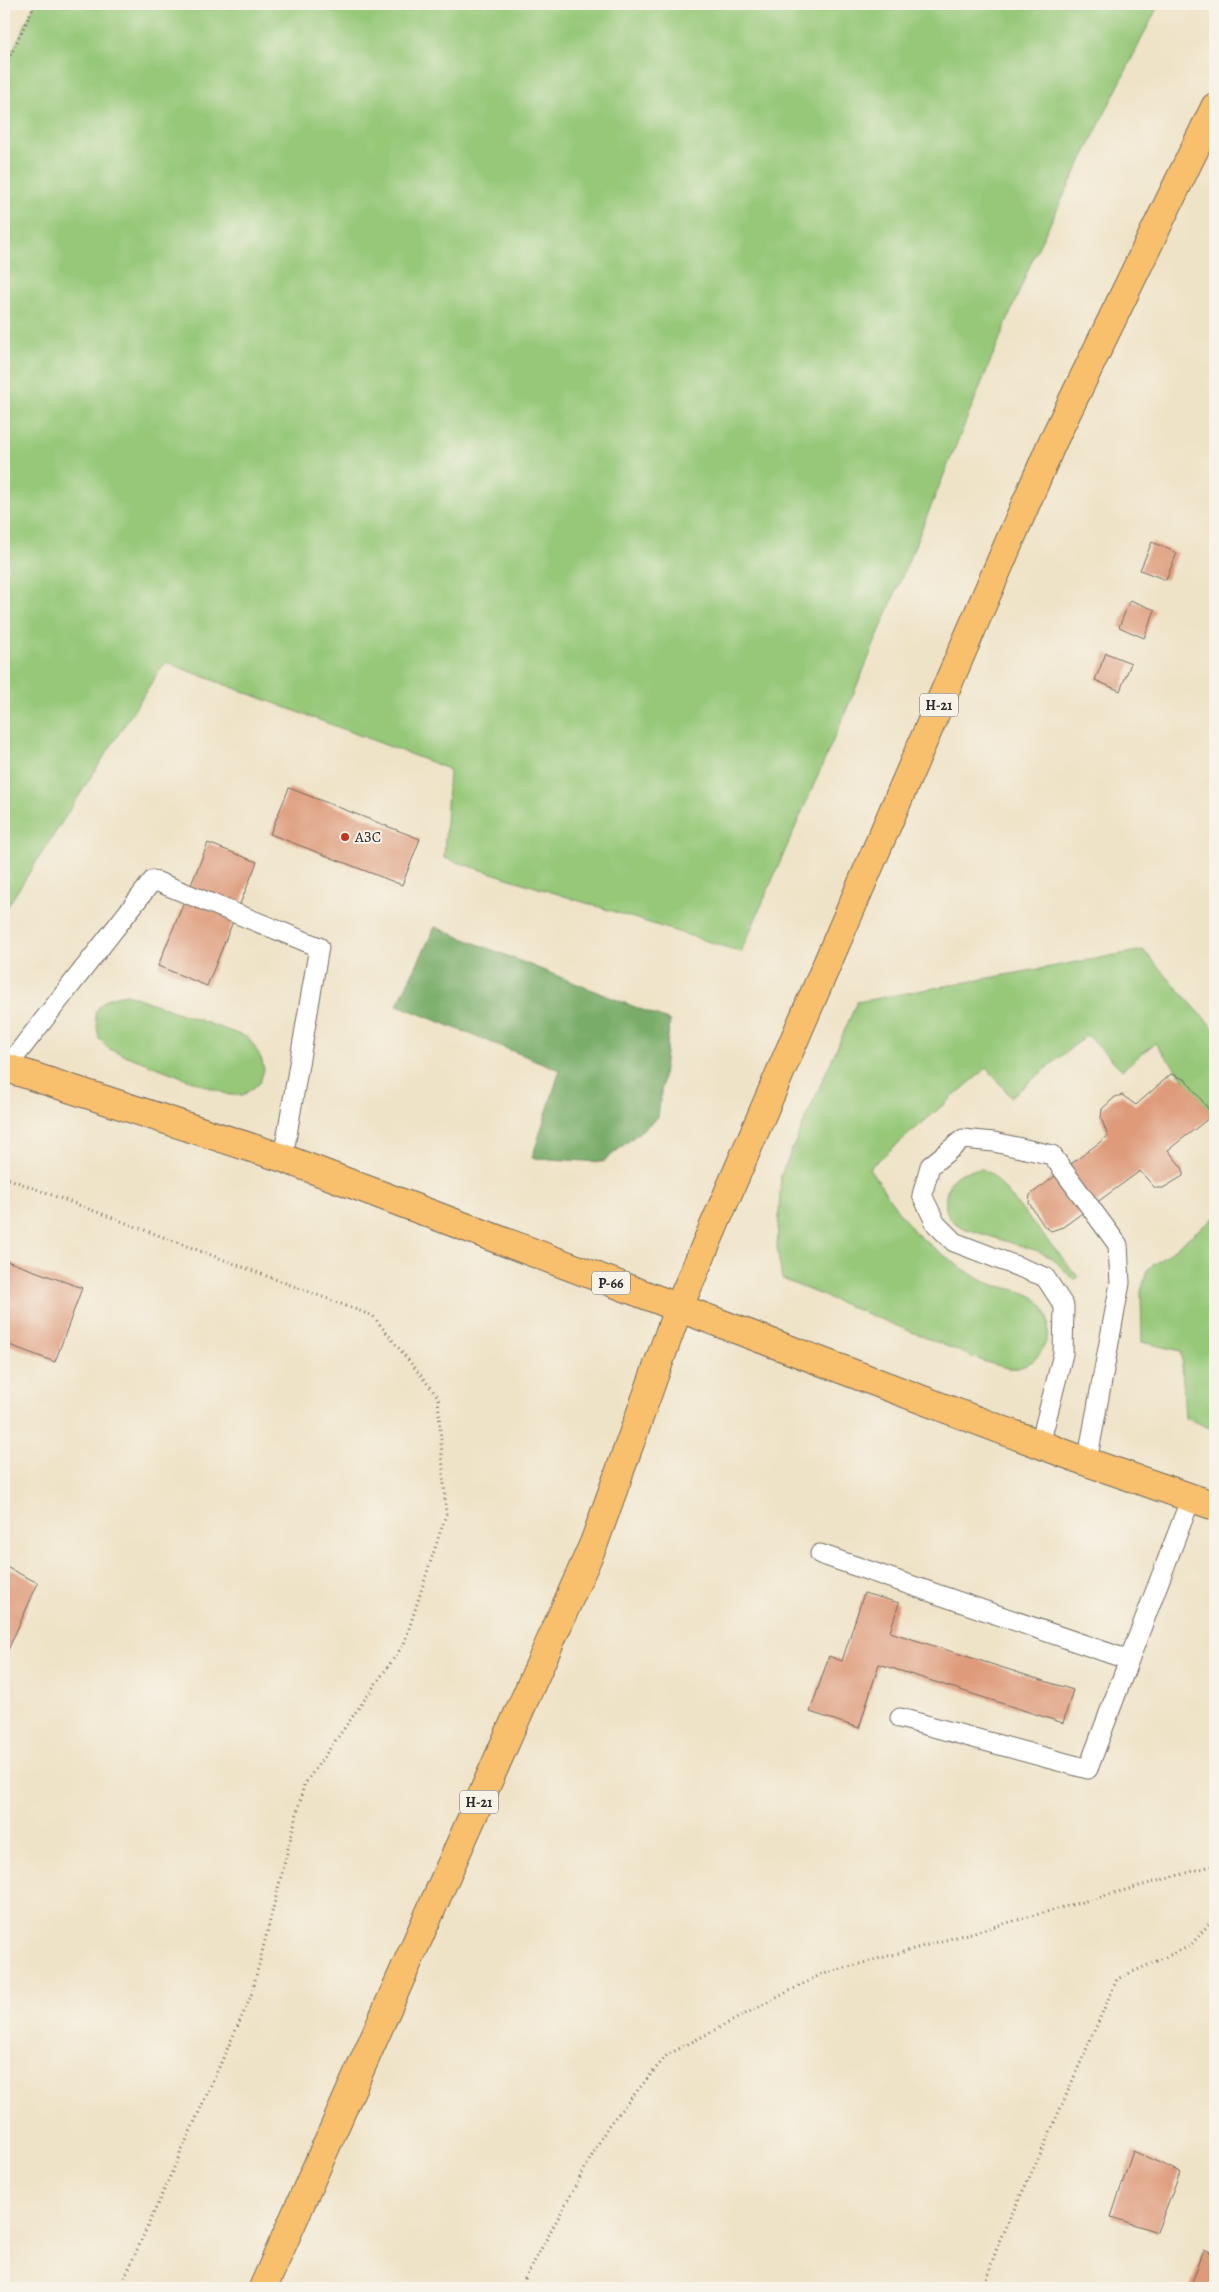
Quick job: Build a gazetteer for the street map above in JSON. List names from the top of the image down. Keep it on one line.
{"streets":{"main road":["Н-21","Р-66"]},"crossings":[["Н-21","Р-66"]],"places":["АЗС"]}
